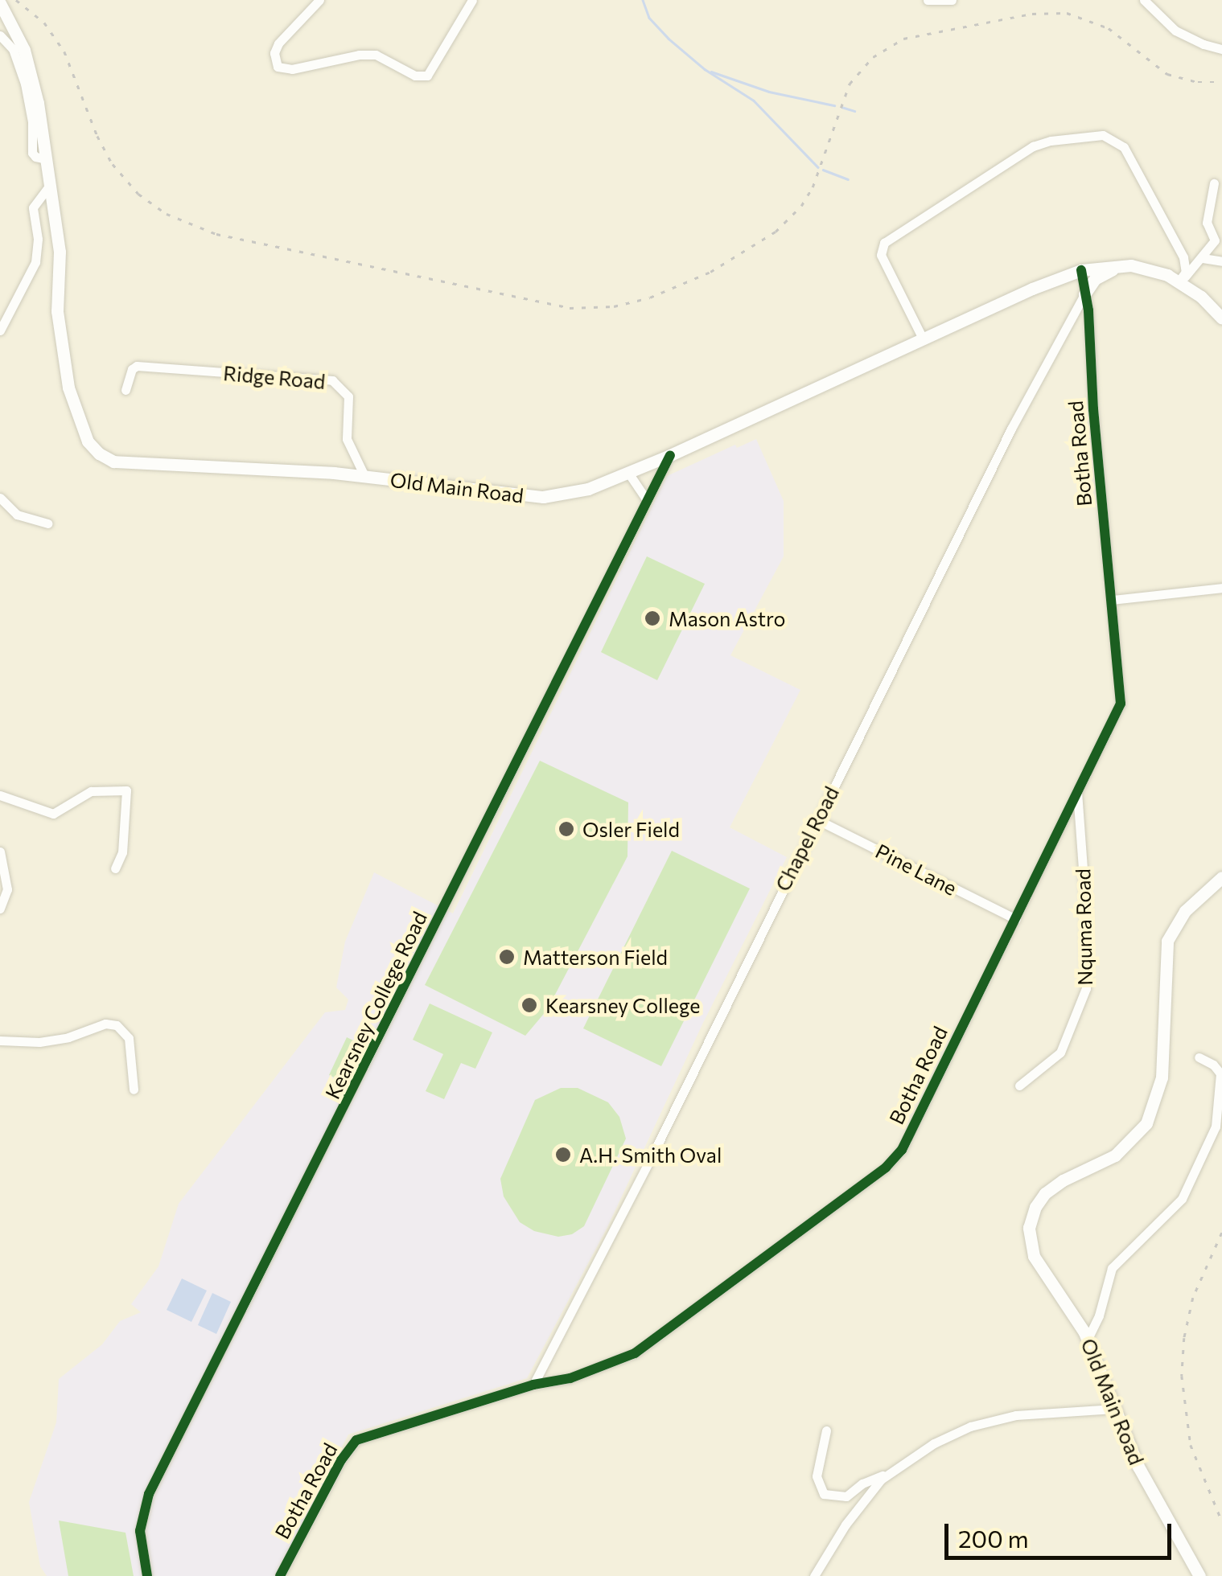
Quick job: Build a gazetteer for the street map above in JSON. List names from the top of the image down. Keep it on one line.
{"streets":{"main road":["Old Main Road"],"street":["Ridge Road","Botha Road","Chapel Road","Pine Lane","Nquma Road","Kearsney College Road"]},"crossings":[["Ridge Road","Old Main Road"],["Botha Road","Old Main Road"],["Botha Road","Chapel Road"],["Botha Road","Pine Lane"],["Botha Road","Nquma Road"],["Old Main Road","Kearsney College Road"],["Chapel Road","Pine Lane"]],"places":["Mason Astro","Osler Field","Matterson Field","Kearsney College","A.H. Smith Oval"],"scale_bar":"200 m"}
